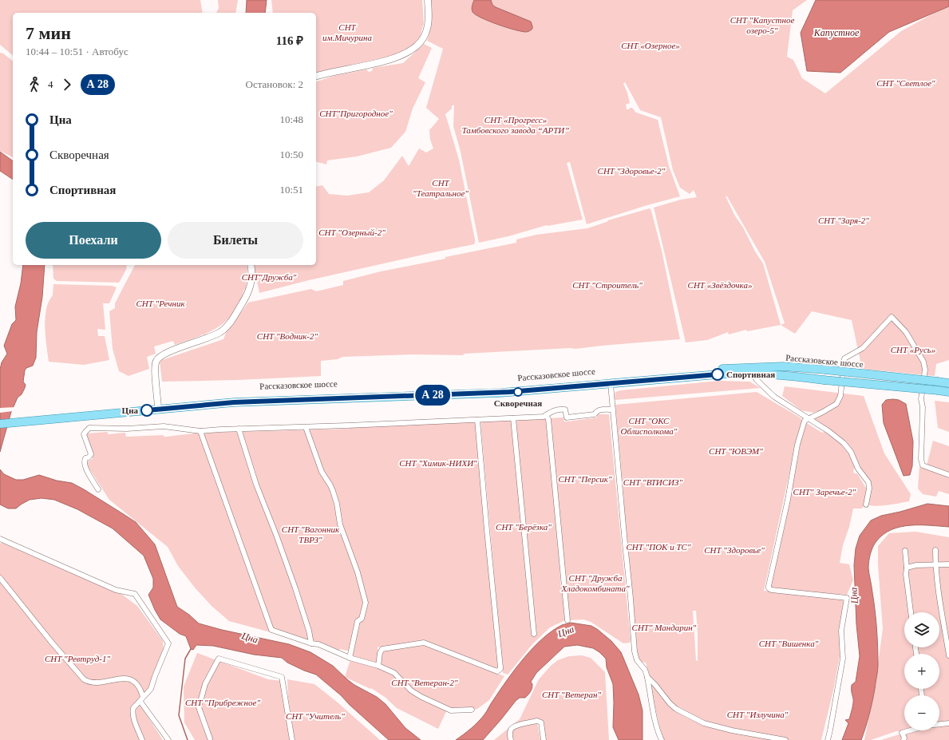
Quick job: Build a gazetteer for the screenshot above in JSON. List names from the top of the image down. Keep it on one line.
{"streets":{"main road":["Рассказовское шоссе"]},"water":["Капустное","Цна"],"parks":["СНТ \"Капустное озеро-5\"","СНТ им.Мичурина","СНТ «Озерное»","СНТ \"Светлое\"","СНТ\"Пригородное\"","СНТ «Прогресс» Тамбовского завода “АРТИ”","СНТ \"Здоровье-2\"","СНТ \"Театральное\"","СНТ \"Заря-2\"","СНТ \"Озерный-2\"","СНТ\"Дружба\"","СНТ \"Строитель\"","СНТ «Звёздочка»","СНТ \"Речник","СНТ \"Водник-2\"","СНТ «Русь»","СНТ \"ОКС Облисполкома\"","СНТ \"ЮВЭМ\"","СНТ \"Химик-НИХИ\"","СНТ \"Персик\"","СНТ \"ВТИСИЗ\"","СНТ\" Заречье-2\"","СНТ \"Берёзка\"","СНТ \"Вагонник ТВРЗ\"","СНТ \"ПОК и ТС\"","СНТ \"Здоровье\"","СНТ \"Дружба Хладокомбината\"","СНТ\" Мандарин\"","СНТ \"Вишенка\"","СНТ \"Ревтруд-1\"","СНТ \"Ветеран-2\"","СНТ \"Ветеран\"","СНТ \"Прибрежное\"","СНТ \"Излучина\"","СНТ \"Учитель\""],"places":["Спортивная","Скворечная","Цна"],"page":{"on_map":"А 28","heading":["7 мин","10:44 – 10:51 · Автобус","116 ₽"],"legs":["4","А 28","Остановок: 2"],"list":[{"name":"Цна","value":"10:48"},{"name":"Скворечная","value":"10:50"},{"name":"Спортивная","value":"10:51"}],"buttons":["Поехали","Билеты"],"map_buttons":["+","−"]}}
